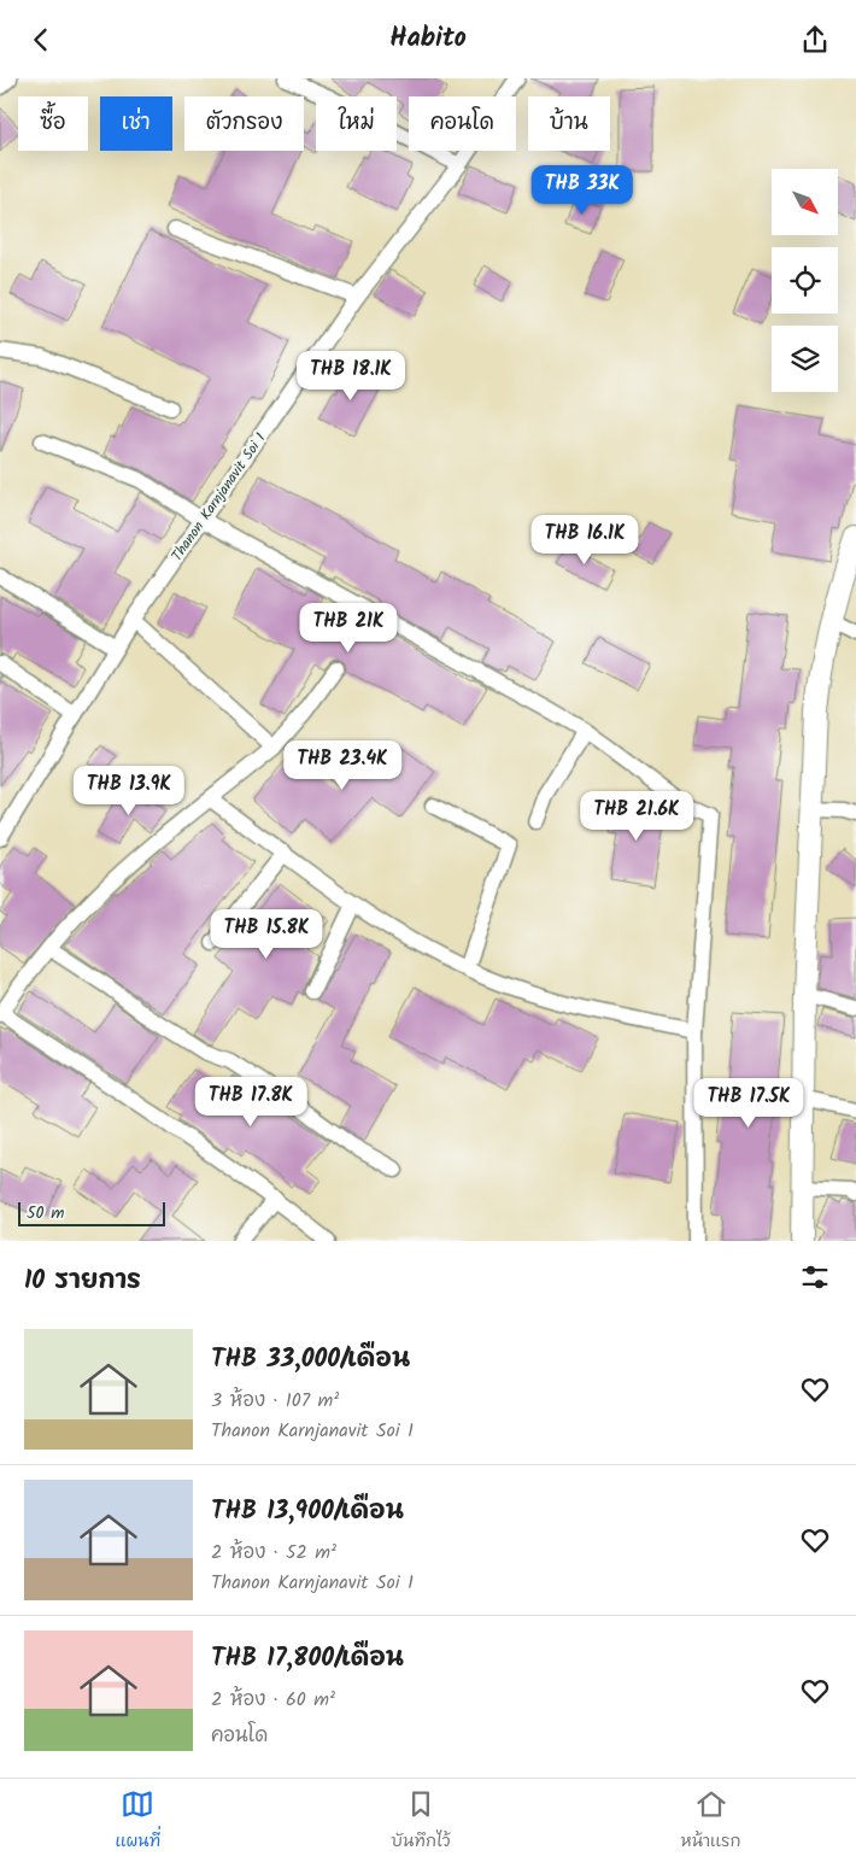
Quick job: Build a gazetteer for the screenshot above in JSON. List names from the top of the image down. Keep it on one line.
{"streets":{"street":["Thanon Karnjanavit Soi 1"]},"scale_bar":"50 m","north":"bottom right","page":{"header":"Habito","chip":["ซื้อ","เช่า","ตัวกรอง","ใหม่","คอนโด","บ้าน"],"price":["THB 33K","THB 18.1K","THB 16.1K","THB 21K","THB 23.4K","THB 13.9K","THB 21.6K","THB 15.8K","THB 17.8K","THB 17.5K"],"scale":"50 m","heading":"10 รายการ","list":[{"name":"THB 33,000/เดือน","note":"3 ห้อง · 107 m² · Thanon Karnjanavit Soi 1"},{"name":"THB 13,900/เดือน","note":"2 ห้อง · 52 m² · Thanon Karnjanavit Soi 1"},{"name":"THB 17,800/เดือน","note":"2 ห้อง · 60 m² · คอนโด"}],"tabs":["แผนที่","บันทึกไว้","หน้าแรก"]}}
